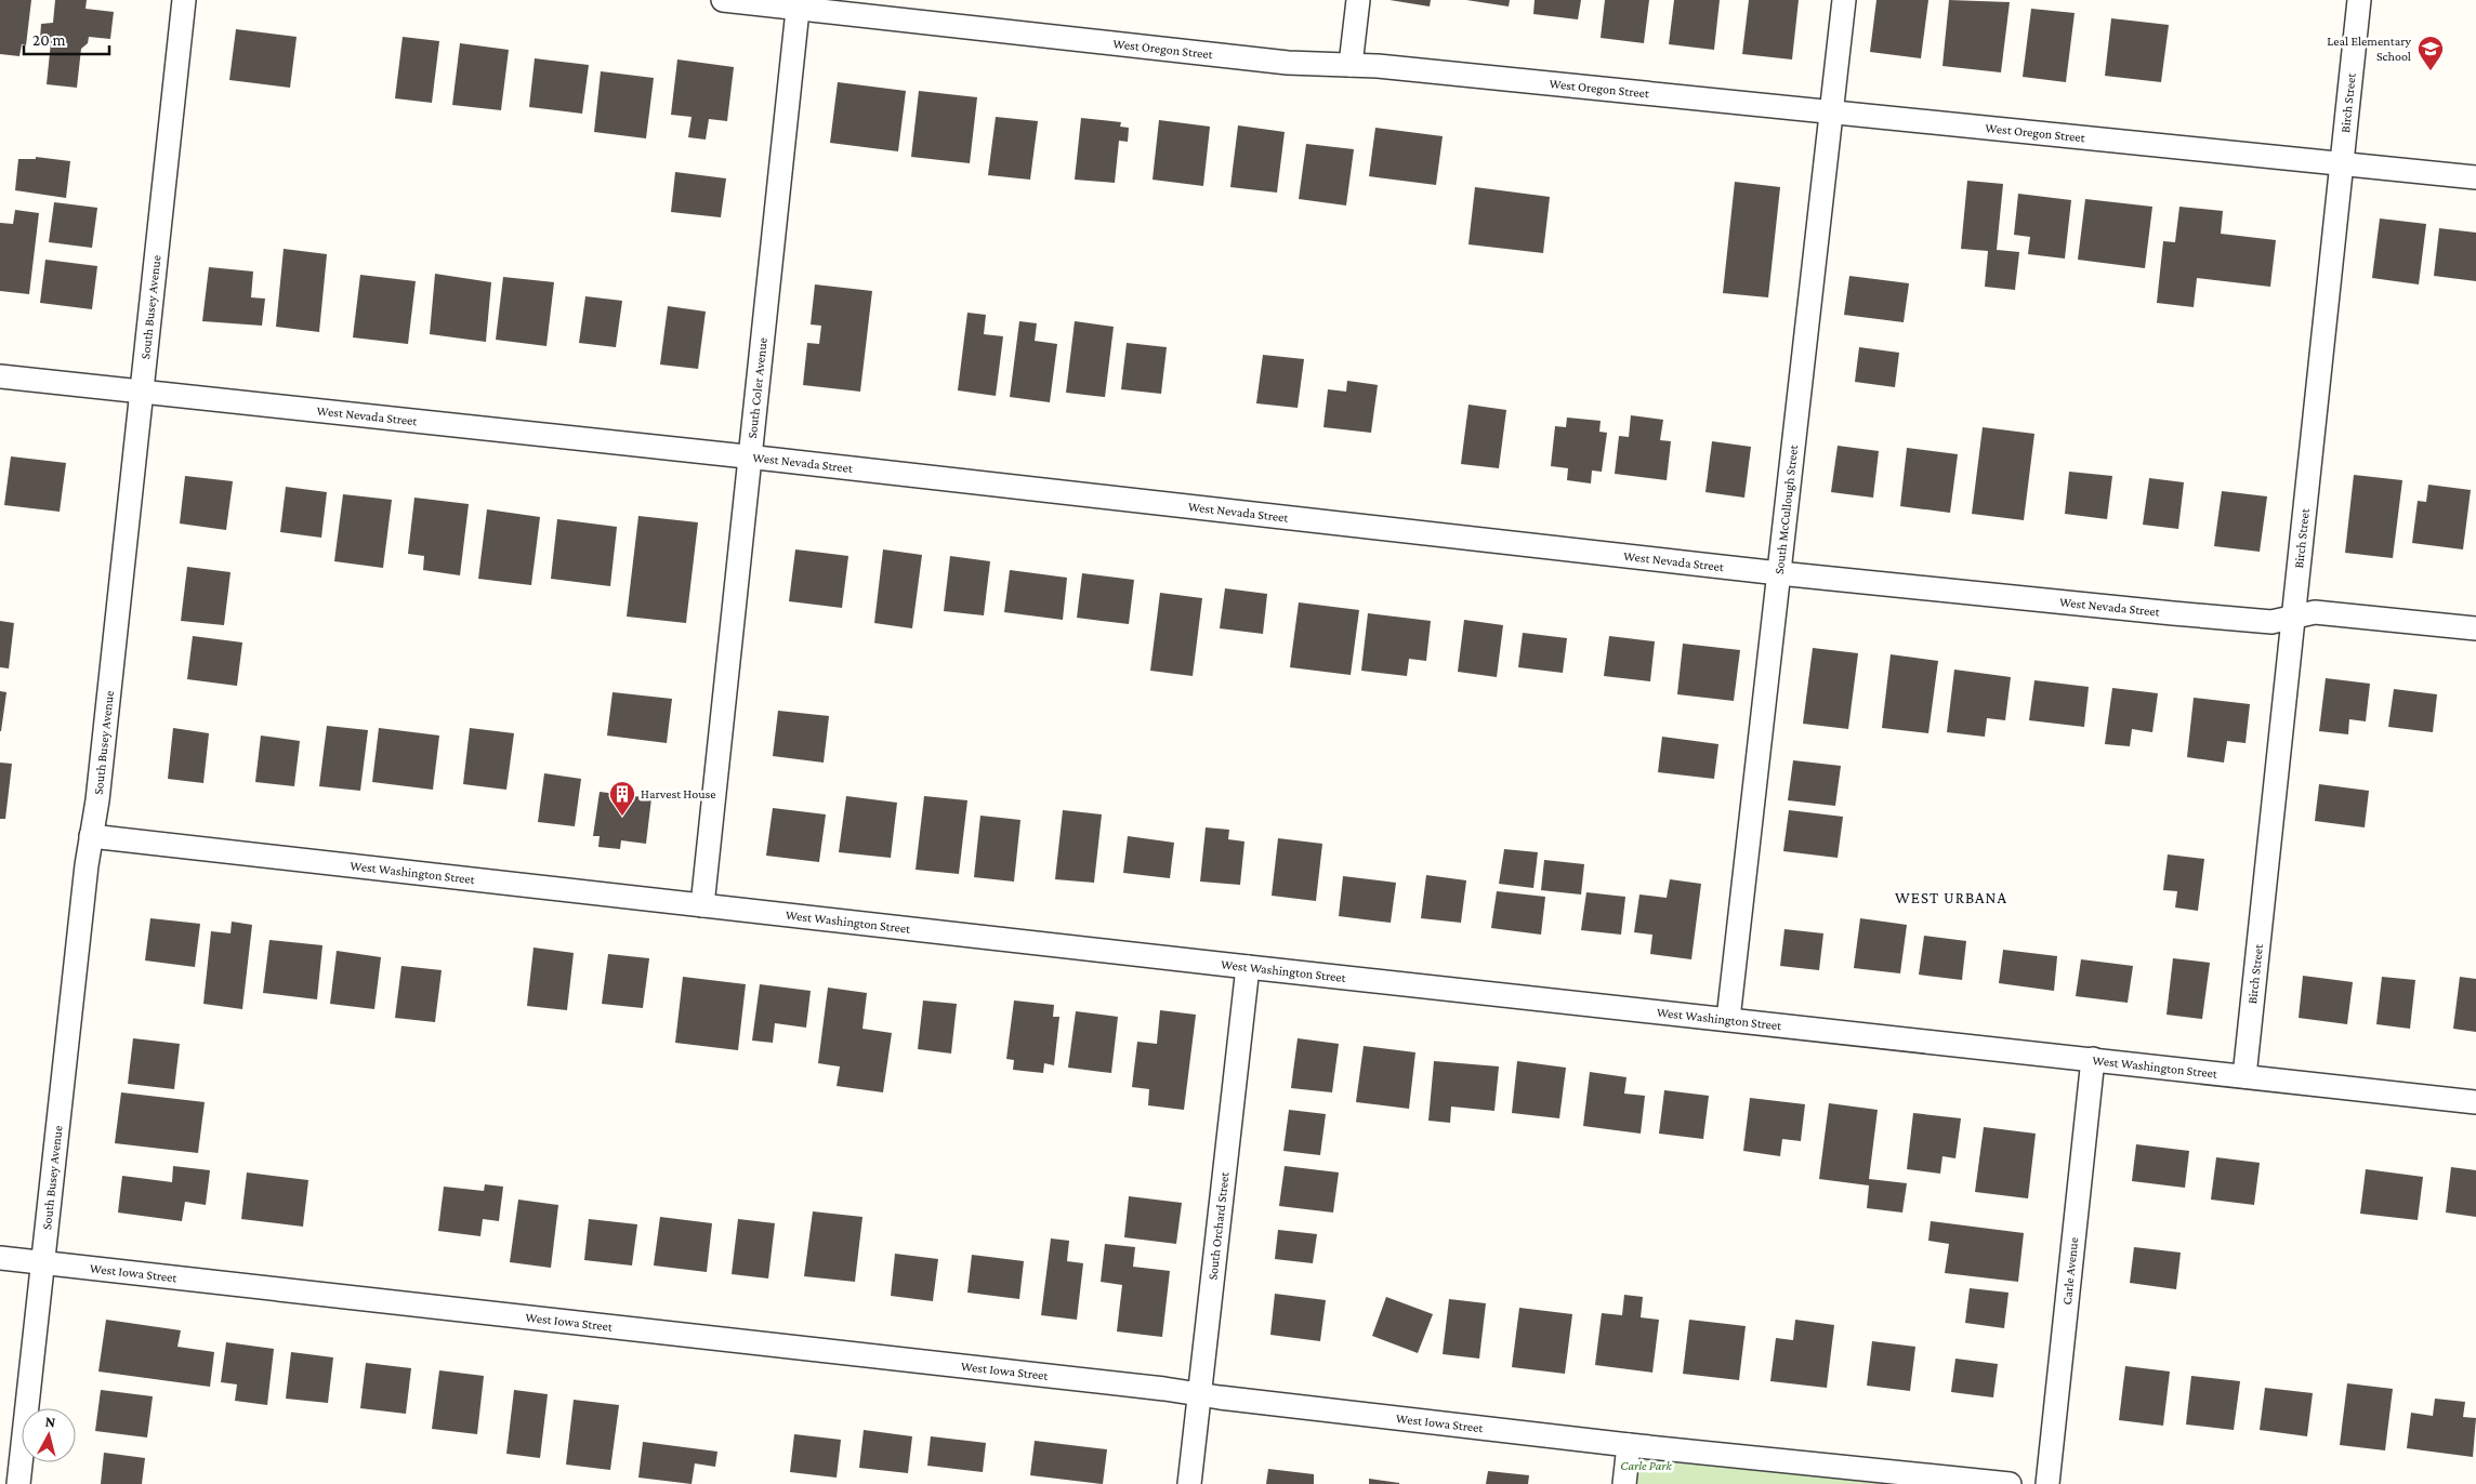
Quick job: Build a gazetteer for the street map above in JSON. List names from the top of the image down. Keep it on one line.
{"streets":{"street":["West Oregon Street","Birch Street","South Busey Avenue","South Coler Avenue","West Nevada Street","South McCullough Street","West Washington Street","South Orchard Street","Carle Avenue","West Iowa Street"]},"crossings":[["West Oregon Street","Birch Street"],["West Oregon Street","South Coler Avenue"],["West Oregon Street","South McCullough Street"],["Birch Street","West Nevada Street"],["Birch Street","West Washington Street"],["South Busey Avenue","West Nevada Street"],["South Busey Avenue","West Washington Street"],["South Busey Avenue","West Iowa Street"],["South Coler Avenue","West Nevada Street"],["South Coler Avenue","West Washington Street"],["West Nevada Street","South McCullough Street"],["South McCullough Street","West Washington Street"],["West Washington Street","South Orchard Street"],["West Washington Street","Carle Avenue"],["South Orchard Street","West Iowa Street"]],"districts":["WEST URBANA"],"parks":["Carle Park"],"places":{"school or university":["Leal Elementary School"],"building":["Harvest House"]},"scale_bar":"20 m","north":"top"}
